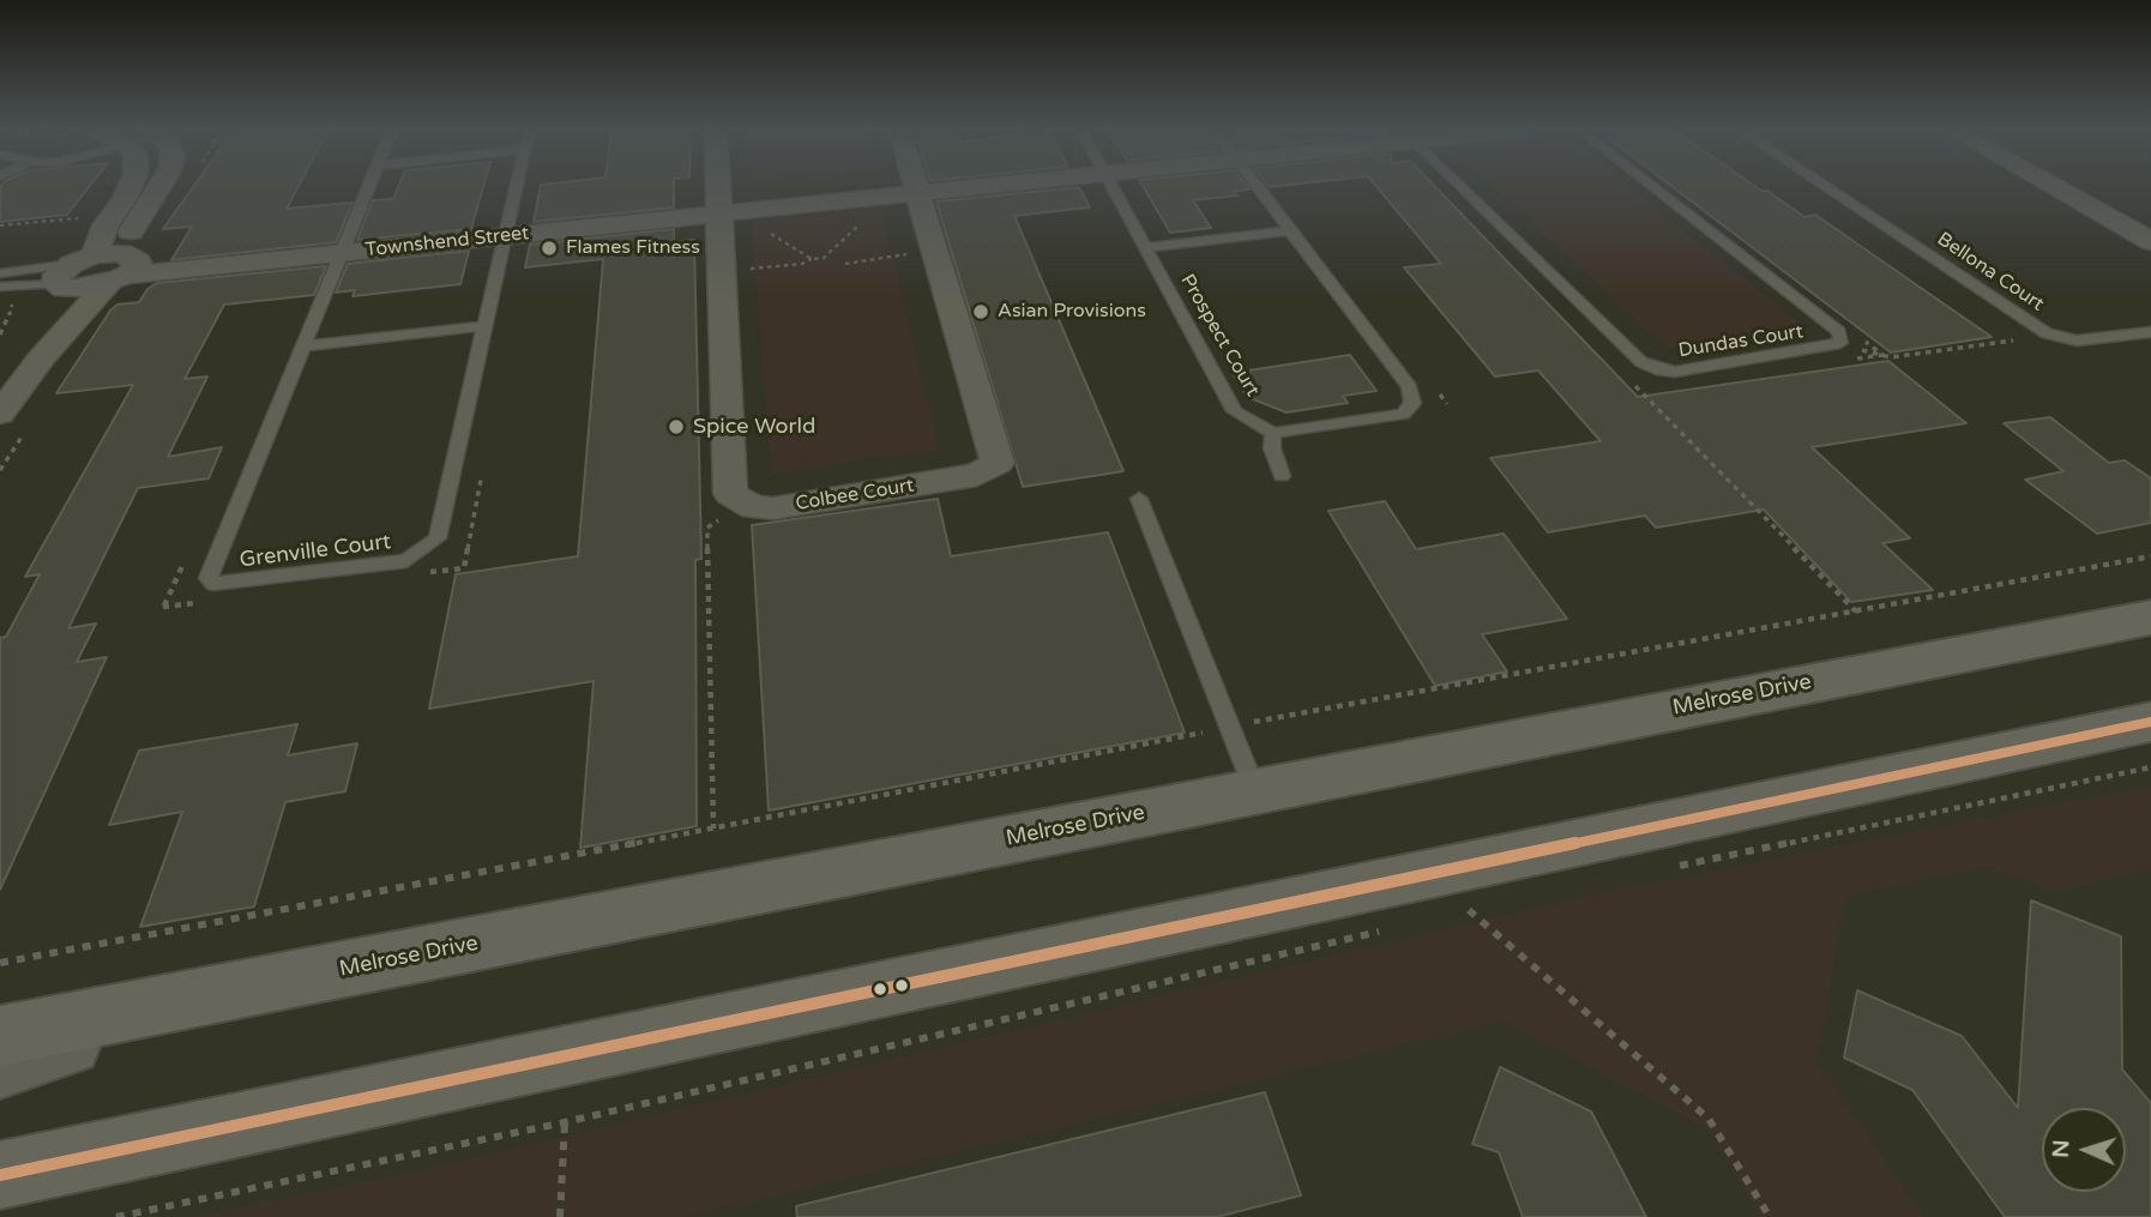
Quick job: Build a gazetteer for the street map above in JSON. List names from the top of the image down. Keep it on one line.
{"streets":{"main road":["Melrose Drive"],"street":["Townshend Street","Colbee Court"],"lane":["Bellona Court","Prospect Court","Dundas Court","Grenville Court"]},"crossings":[["Townshend Street","Grenville Court"]],"places":["Flames Fitness","Asian Provisions","Spice World"],"north":"left"}
